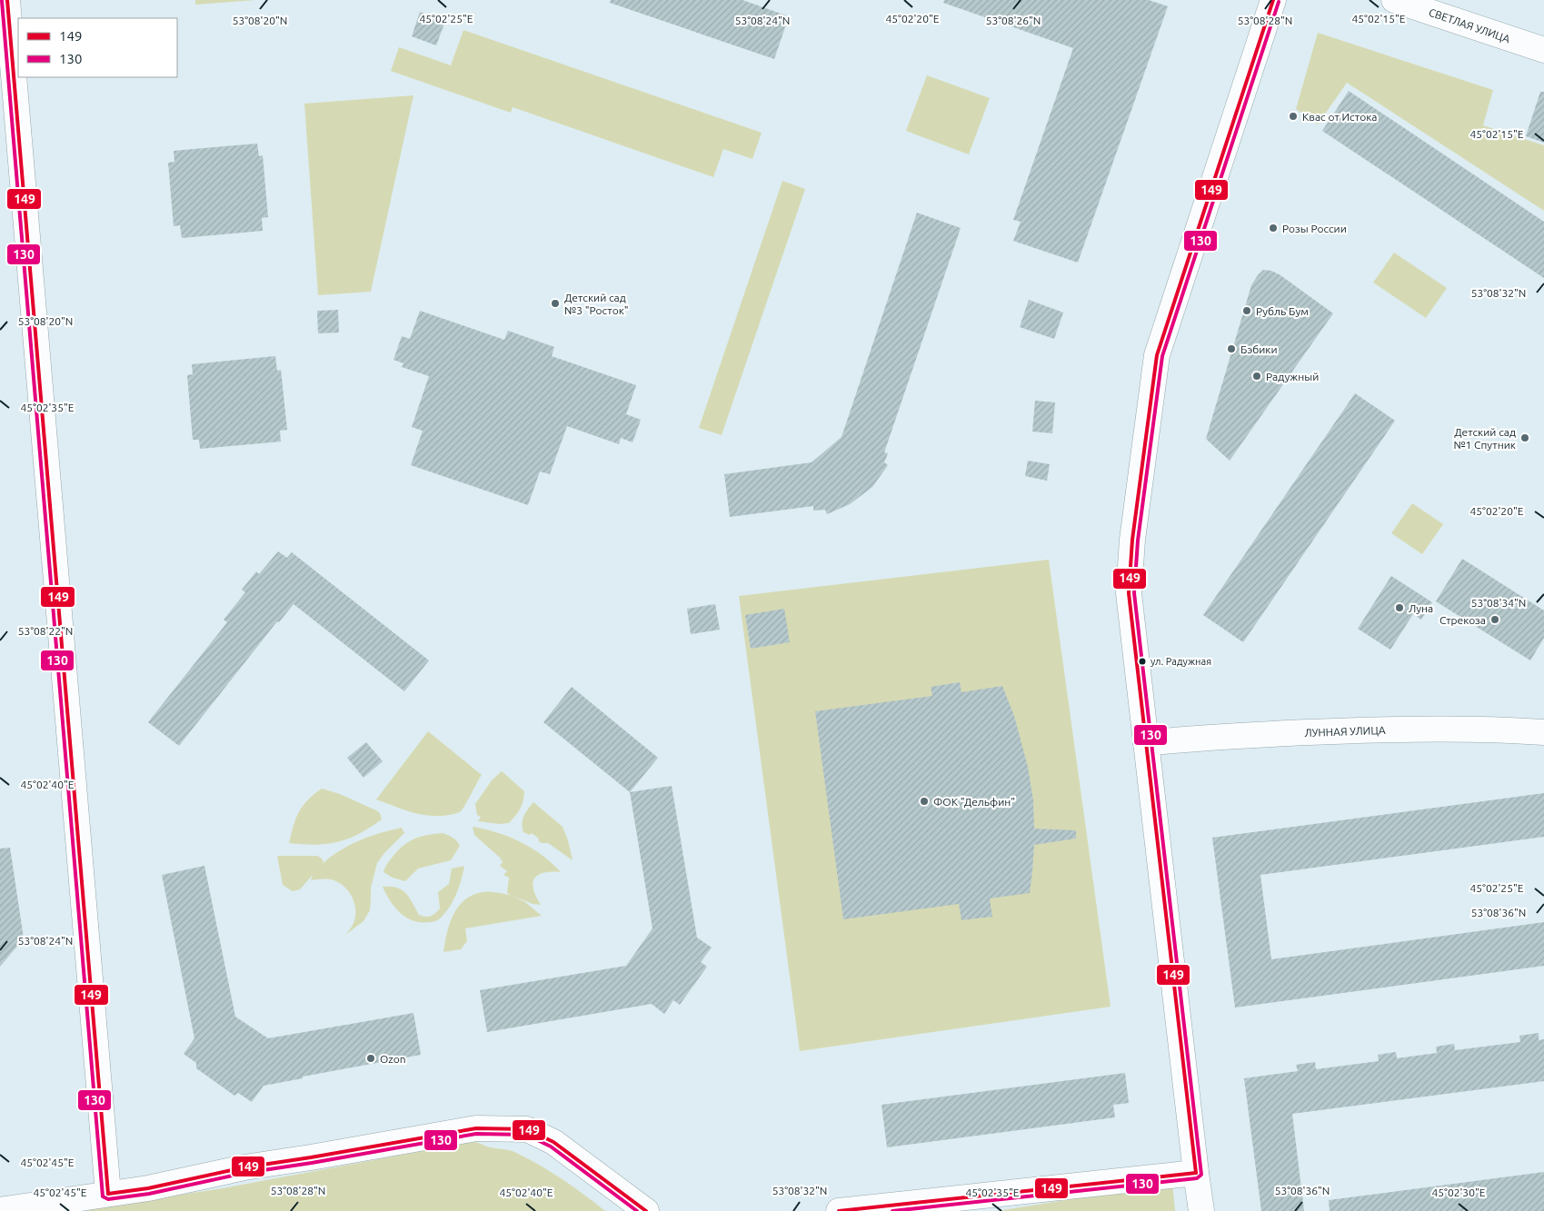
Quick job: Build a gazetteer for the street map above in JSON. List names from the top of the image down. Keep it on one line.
{"streets":{"main road":["СВЕТЛАЯ УЛИЦА","ЛУННАЯ УЛИЦА"]},"places":["Квас от Истока","Розы России","Детский сад №3 \"Росток\"","Рубль Бум","Бэбики","Радужный","Детский сад №1 Спутник","Луна","Стрекоза","ул. Радужная","ФОК \"Дельфин\"","Ozon"],"lines":["transit line 149","transit line 130"],"legend":["149","130"],"coordinates":["45°02'20\"E","45°02'25\"E","45°02'15\"E","53°08'26\"N","53°08'28\"N","53°08'20\"N","53°08'24\"N","53°08'32\"N","45°02'35\"E","53°08'34\"N","53°08'22\"N","45°02'40\"E","53°08'36\"N","45°02'45\"E","45°02'30\"E"]}
